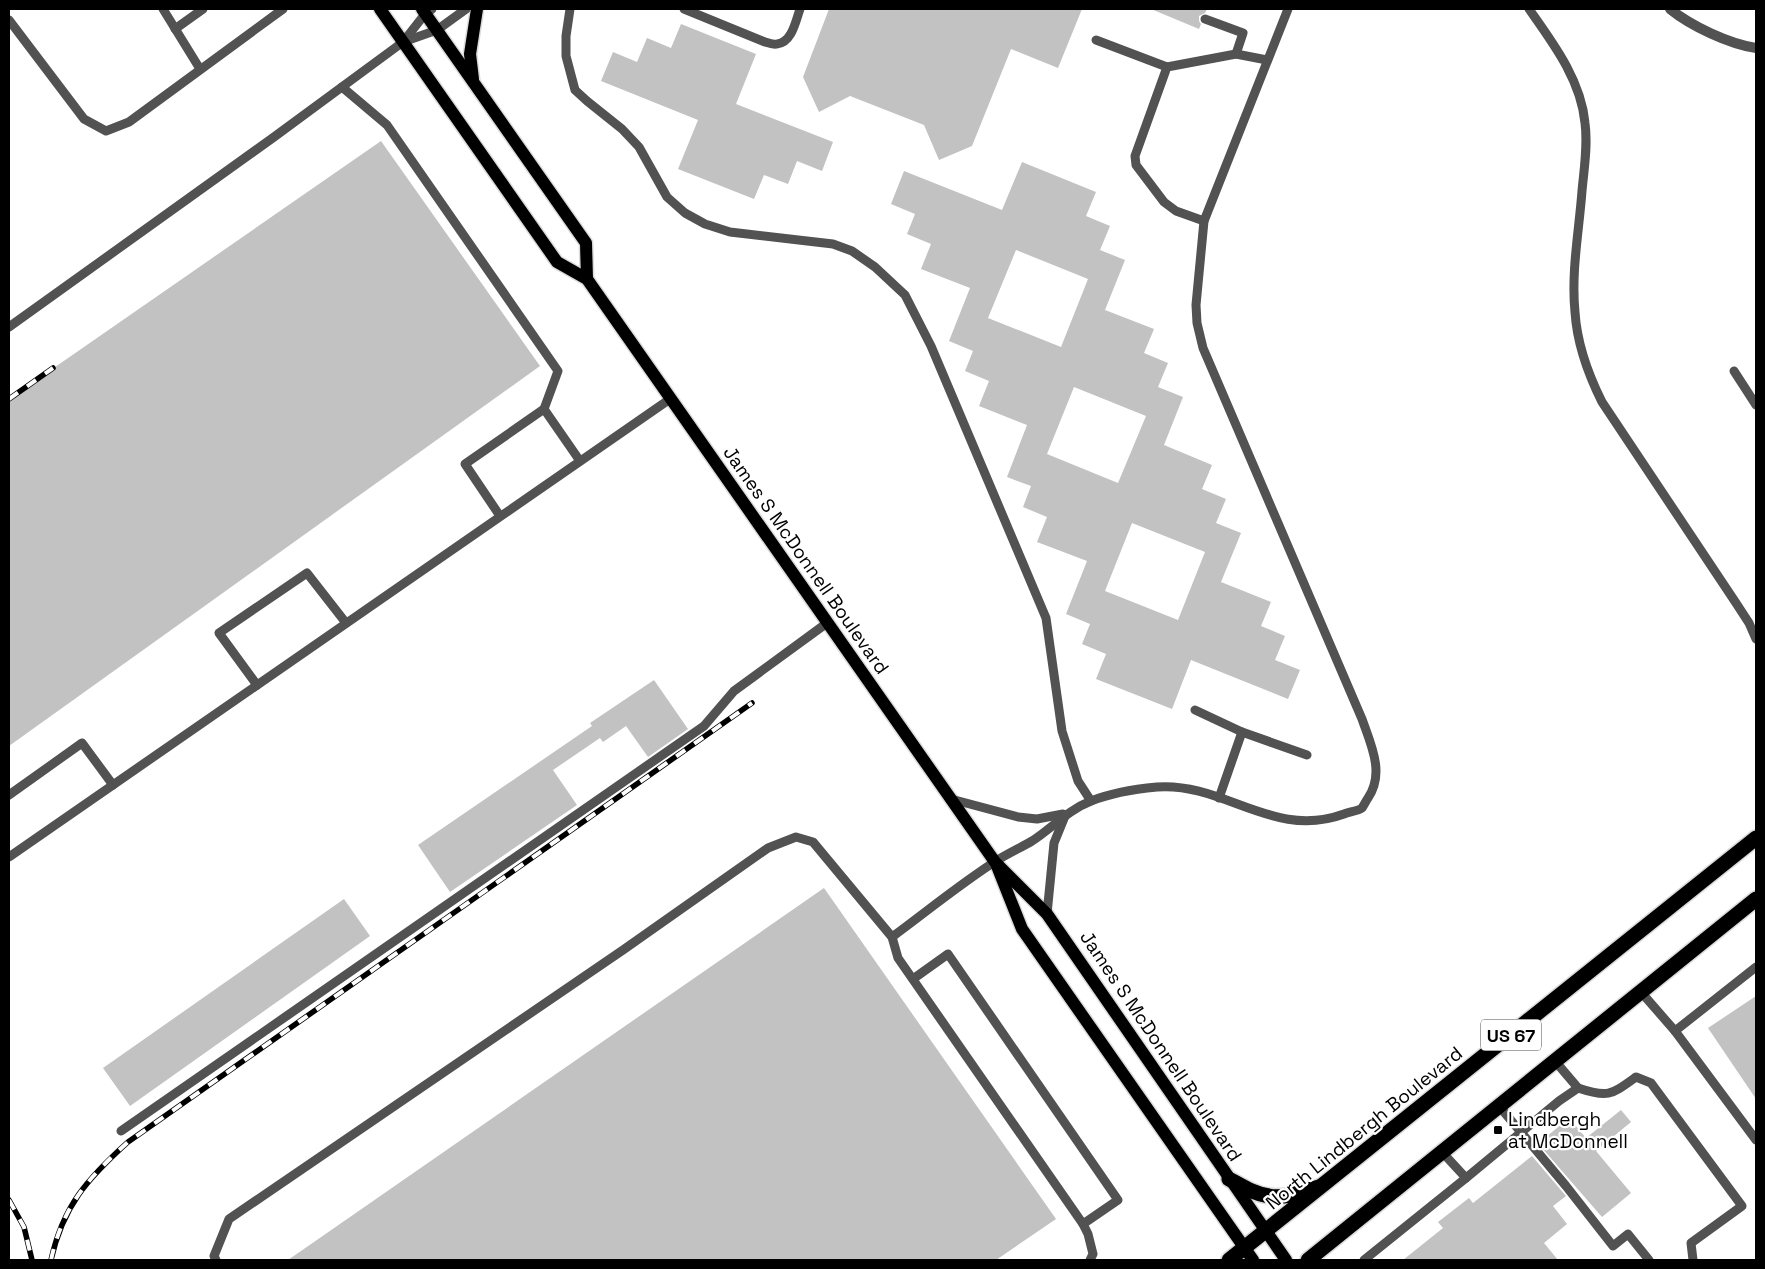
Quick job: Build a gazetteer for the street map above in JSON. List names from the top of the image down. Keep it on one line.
{"streets":{"highway":["US 67","North Lindbergh Boulevard"],"main road":["James S McDonnell Boulevard"]},"crossings":[["James S McDonnell Boulevard","North Lindbergh Boulevard"]],"places":{"transit":["Lindbergh at McDonnell"]}}
